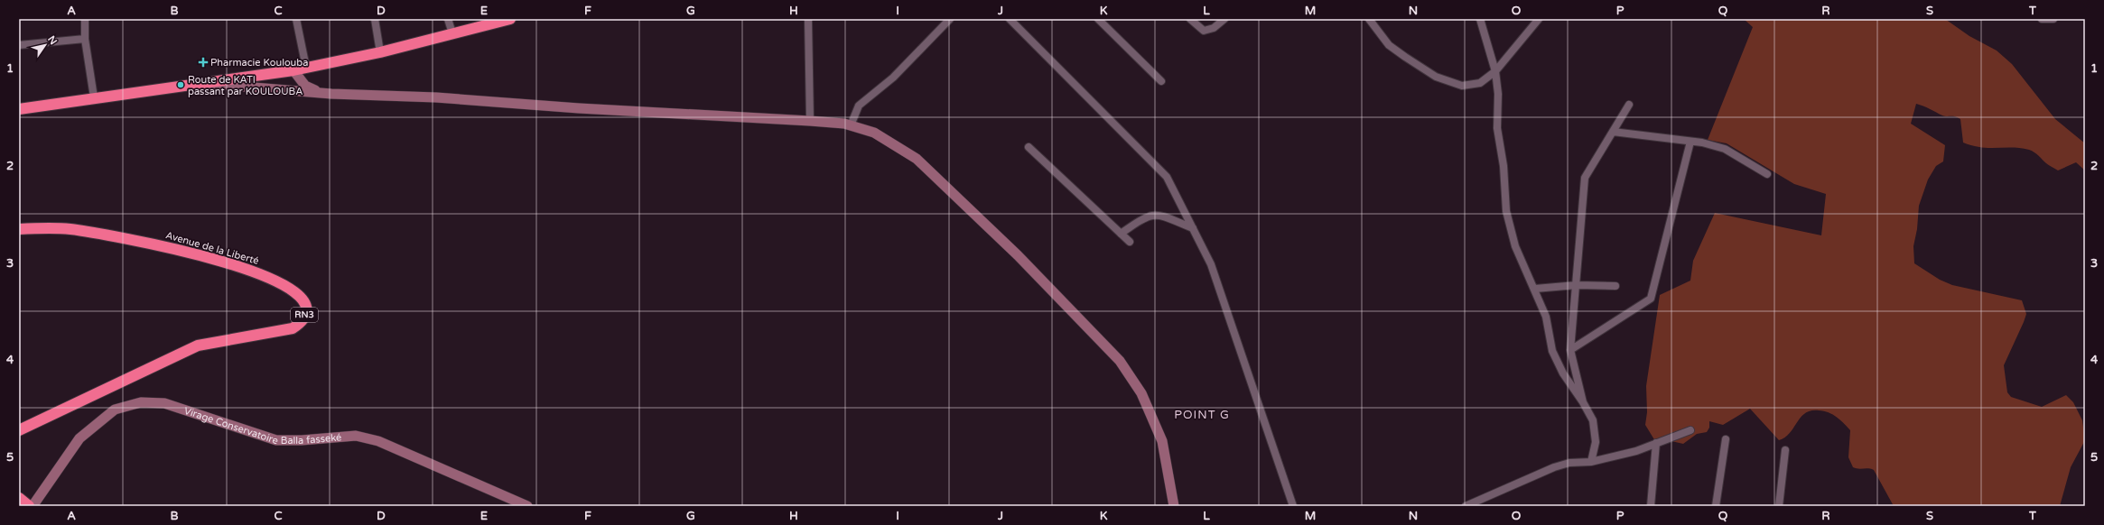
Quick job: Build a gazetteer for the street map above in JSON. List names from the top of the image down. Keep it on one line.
{"streets":{"highway":["Avenue de la Liberté","RN3"],"street":["Virage Conservatoire Balla fasseké"]},"districts":["POINT G"],"places":{"health":["Pharmacie Koulouba"],"other":["Route de KATI passant par KOULOUBA"]},"north":"top right","grid":{"columns":["A","B","C","D","E","F","G","H","I","J","K","L","M","N","O","P","Q","R","S","T"],"rows":["1","2","3","4","5"]}}
